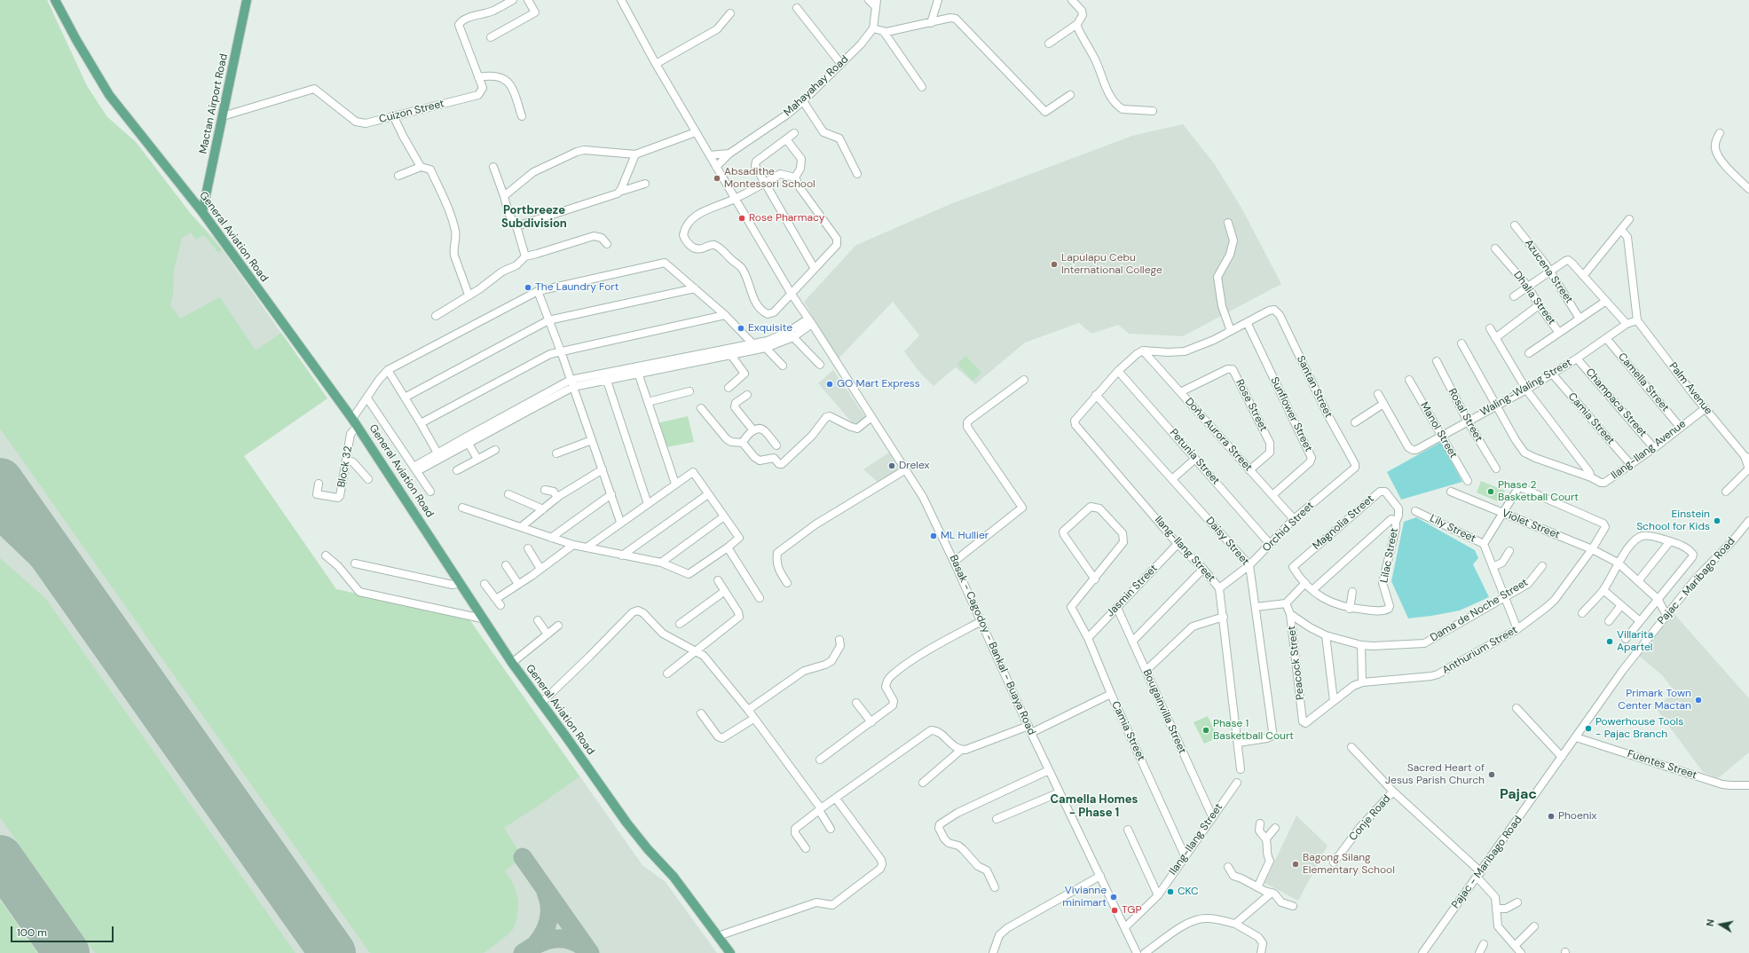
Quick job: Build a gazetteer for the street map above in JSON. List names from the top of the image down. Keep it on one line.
{"streets":{"main road":["Mactan Airport Road","General Aviation Road"],"street":["Mahayahay Road","Cuizon Street","Azucena Street","Dhalia Street","Camella Street","Santan Street","Waling-Waling Street","Palm Avenue","Champaca Street","Rose Street","Sunflower Street","Rosal Street","Camia Street","Manol Street","Doña Aurora Street","Ilang-Ilang Avenue","Petunia Street","Block 32","Magnolia Street","Violet Street","Orchid Street","Lily Street","Daisy Street","Ilang-Ilang Street","Lilac Street","Pajac - Maribago Road","Jasmin Street","Dama de Noche Street","Basak - Cagodoy - Bankal - Buaya Road","Anthurium Street","Peacock Street","Bougainvilla Street","Fuentes Street","Conje Road"]},"crossings":[["Mahayahay Road","Basak - Cagodoy - Bankal - Buaya Road"],["Mactan Airport Road","Cuizon Street"],["Mactan Airport Road","General Aviation Road"],["General Aviation Road","Block 32"],["Camella Street","Waling-Waling Street"],["Camella Street","Ilang-Ilang Avenue"],["Santan Street","Sunflower Street"],["Santan Street","Orchid Street"],["Waling-Waling Street","Palm Avenue"],["Waling-Waling Street","Champaca Street"],["Waling-Waling Street","Rosal Street"],["Waling-Waling Street","Camia Street"],["Waling-Waling Street","Manol Street"],["Palm Avenue","Ilang-Ilang Avenue"],["Champaca Street","Ilang-Ilang Avenue"],["Rose Street","Doña Aurora Street"],["Sunflower Street","Doña Aurora Street"],["Camia Street","Ilang-Ilang Avenue"],["Camia Street","Ilang-Ilang Street"],["Camia Street","Jasmin Street"],["Doña Aurora Street","Orchid Street"],["Petunia Street","Orchid Street"],["Magnolia Street","Lilac Street"],["Violet Street","Pajac - Maribago Road"],["Violet Street","Anthurium Street"],["Orchid Street","Daisy Street"],["Orchid Street","Ilang-Ilang Street"],["Lily Street","Dama de Noche Street"],["Lily Street","Anthurium Street"],["Daisy Street","Ilang-Ilang Street"],["Ilang-Ilang Street","Jasmin Street"],["Ilang-Ilang Street","Basak - Cagodoy - Bankal - Buaya Road"],["Ilang-Ilang Street","Bougainvilla Street"],["Pajac - Maribago Road","Fuentes Street"],["Jasmin Street","Bougainvilla Street"],["Dama de Noche Street","Peacock Street"],["Anthurium Street","Peacock Street"]],"districts":["Portbreeze Subdivision","Pajac","Camella Homes - Phase 1"],"places":["Absadithe Montessori School","Rose Pharmacy","Lapulapu Cebu International College","The Laundry Fort","Exquisite","GO Mart Express","Drelex","Phase 2 Basketball Court","Einstein School for Kids","ML Hullier","Villarita Apartel","Primark Town Center Mactan","Powerhouse Tools - Pajac Branch","Phase 1 Basketball Court","Sacred Heart of Jesus Parish Church","Phoenix","Bagong Silang Elementary School","CKC","Vivianne minimart","TGP"],"scale_bar":"100 m","north":"left"}
